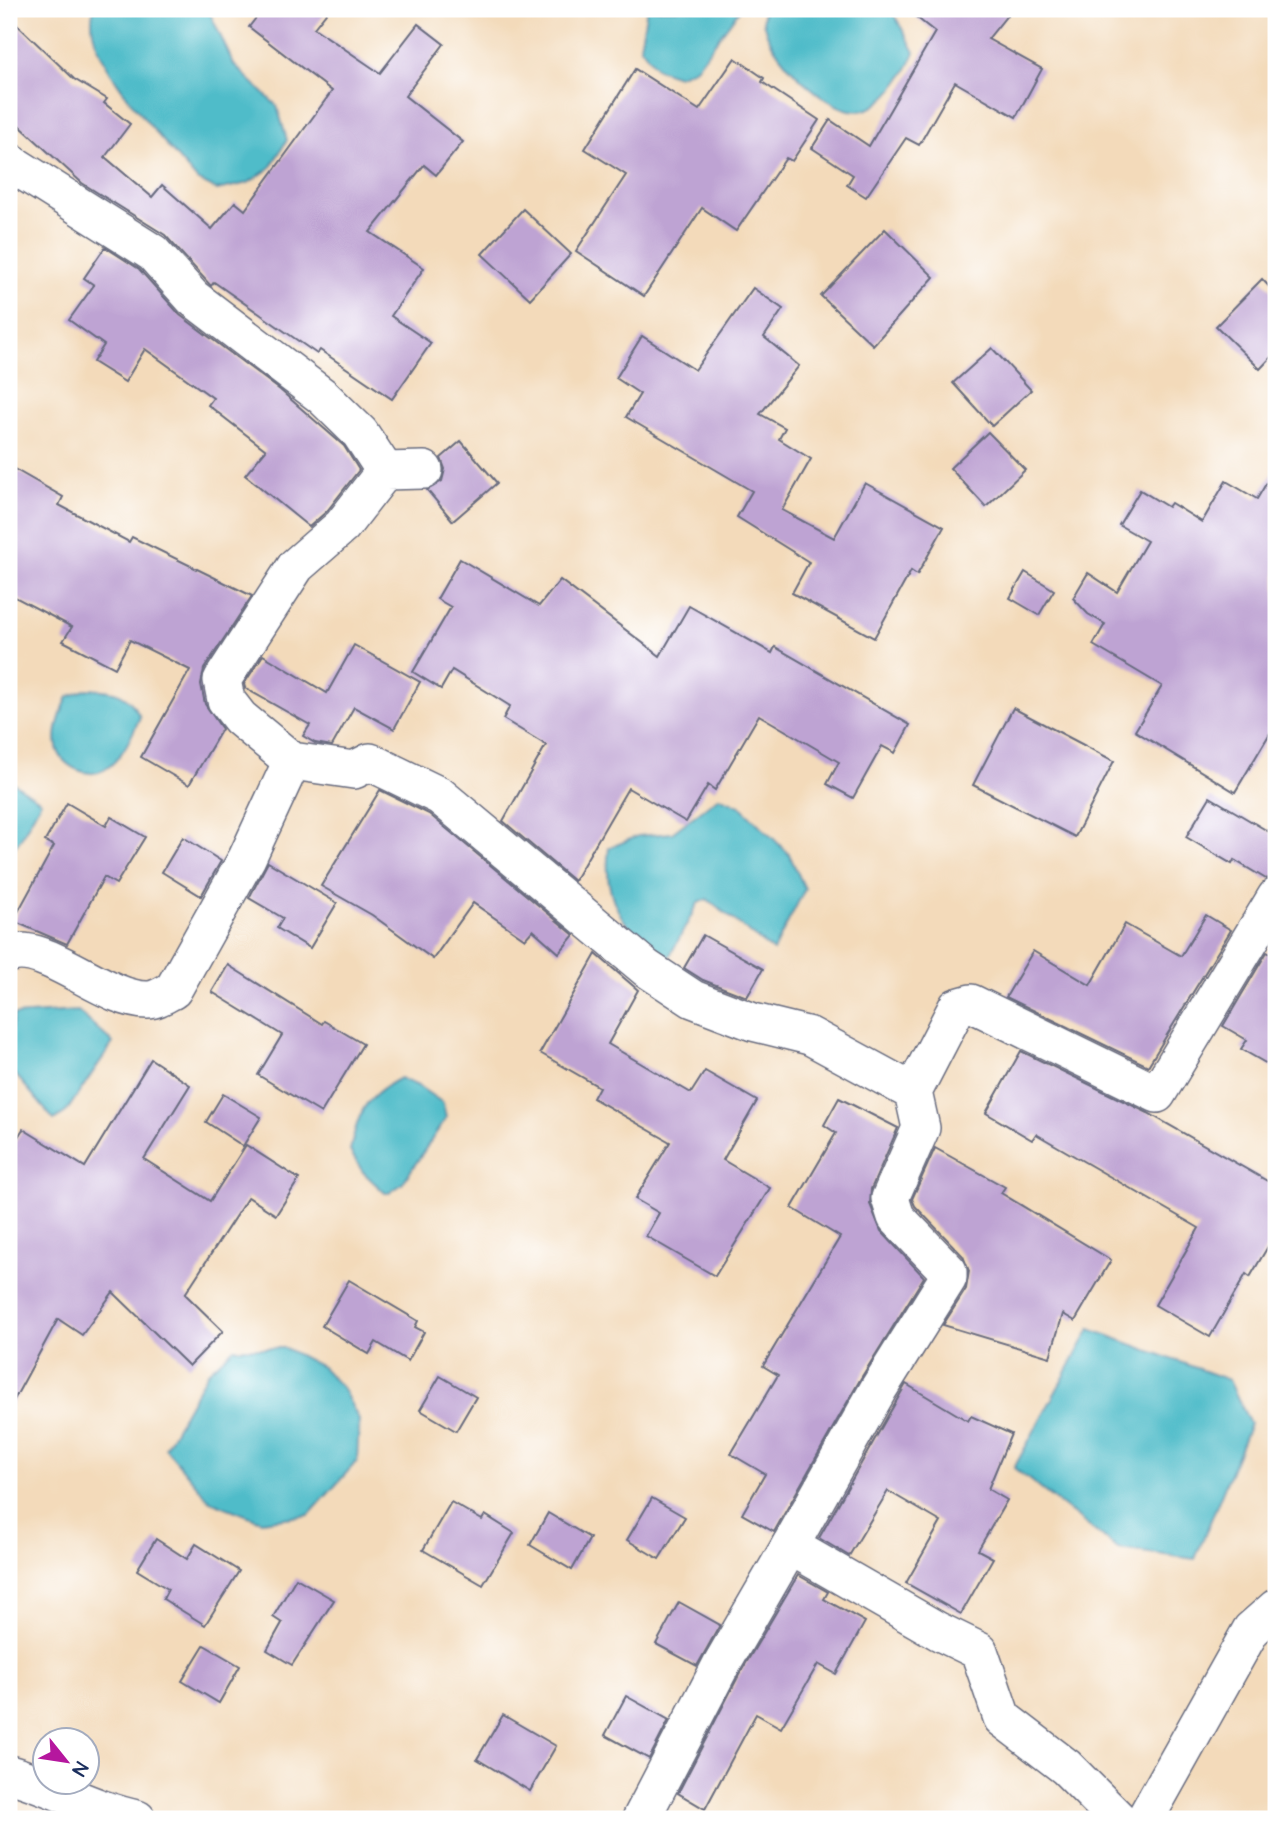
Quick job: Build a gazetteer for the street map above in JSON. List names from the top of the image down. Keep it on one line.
{"north":"bottom right"}
